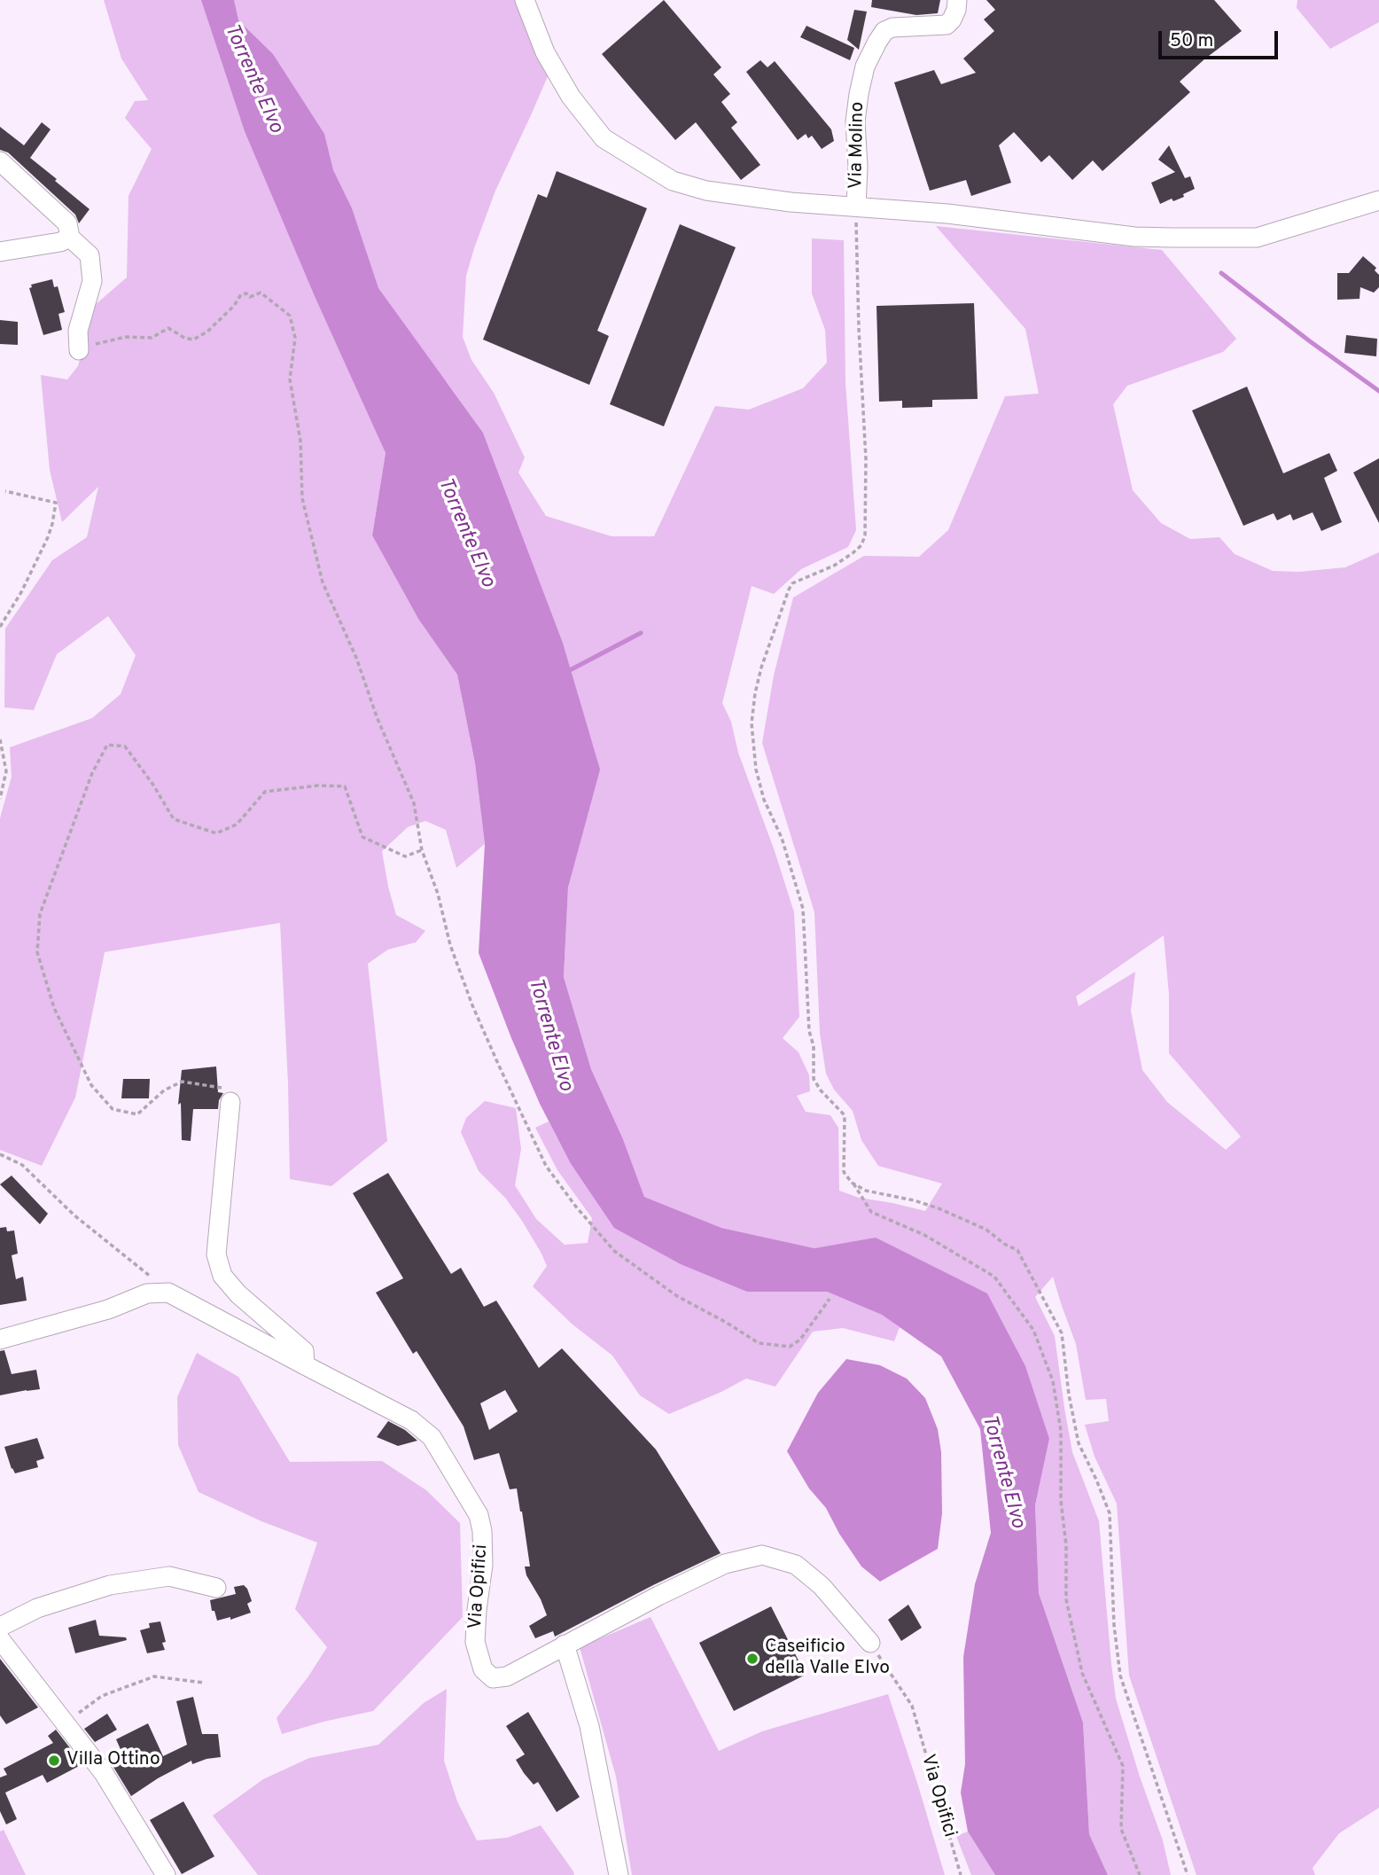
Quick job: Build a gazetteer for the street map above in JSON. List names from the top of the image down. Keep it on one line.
{"streets":{"street":["Via Molino","Via Opifici"]},"water":["Torrente Elvo"],"places":["Caseificio della Valle Elvo","Villa Ottino"],"scale_bar":"50 m"}
